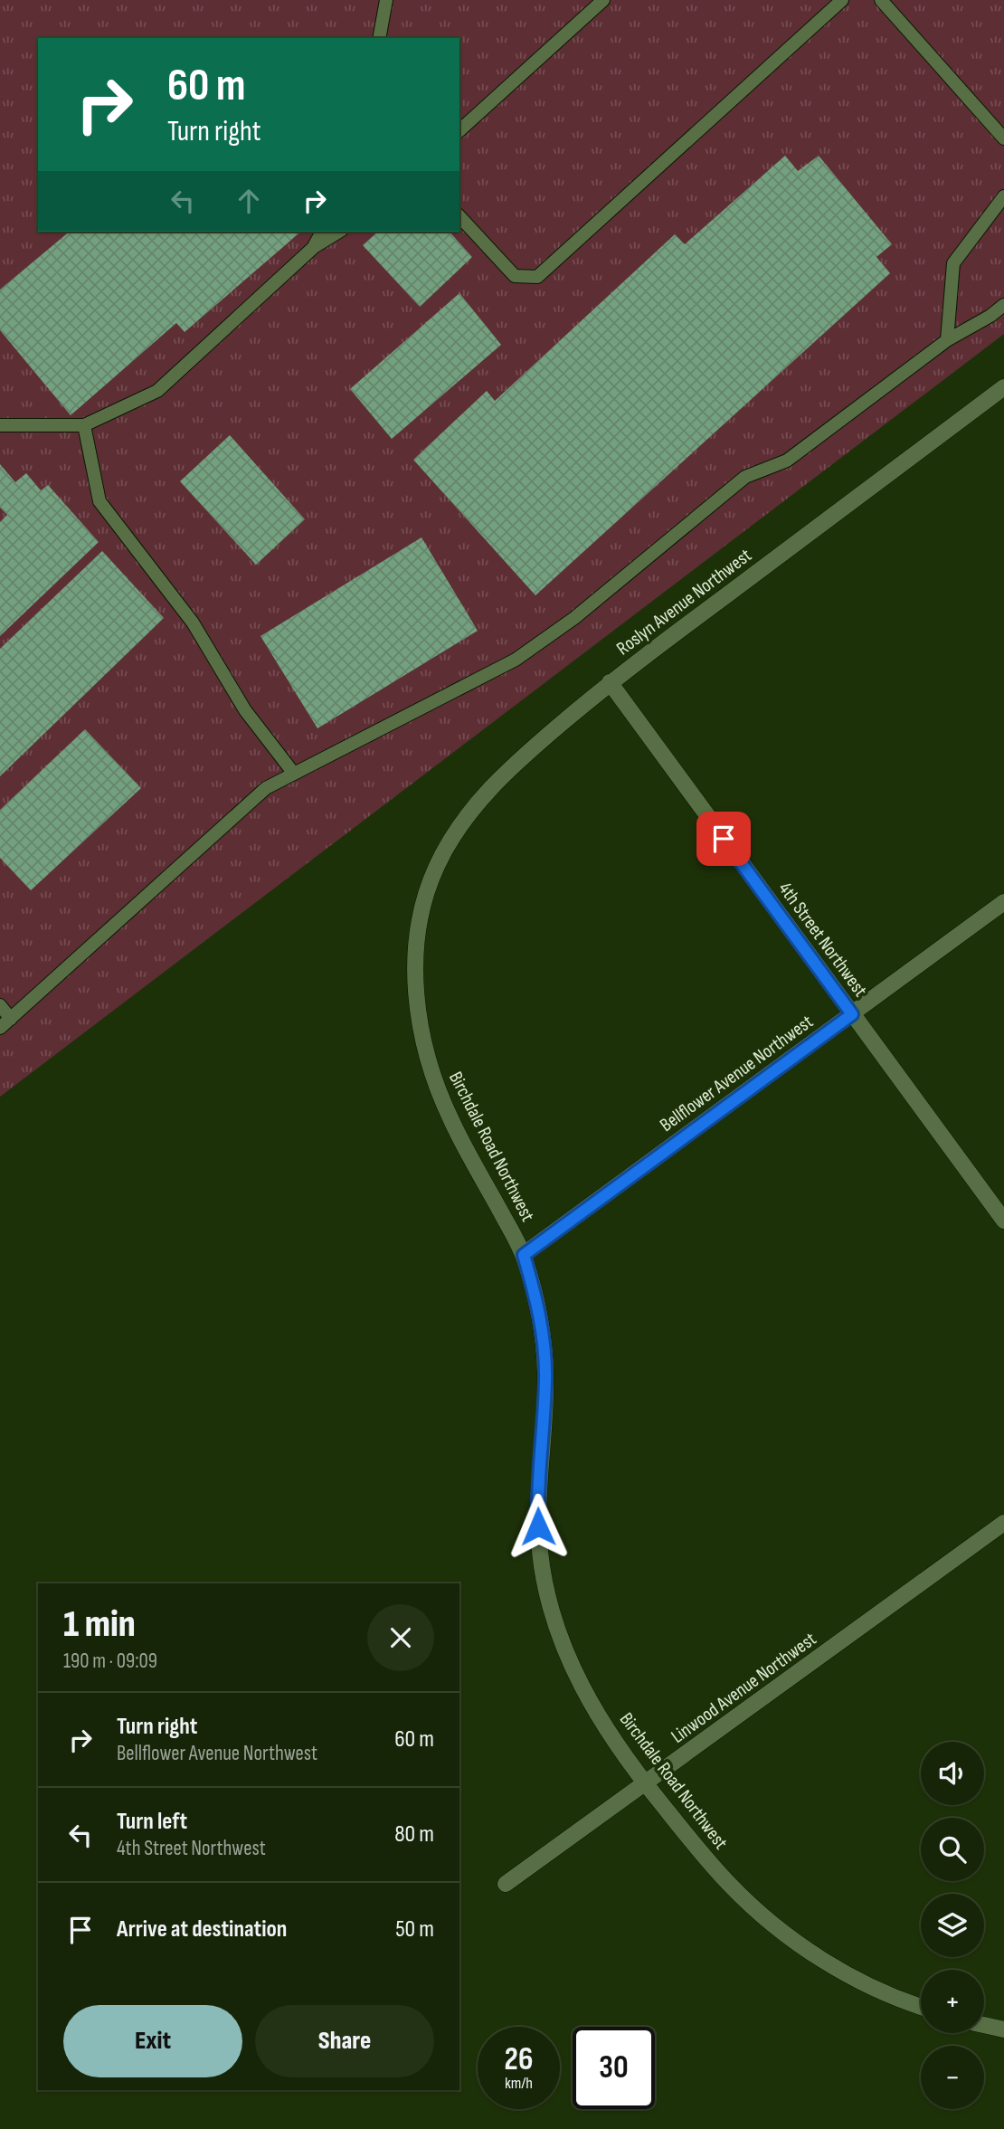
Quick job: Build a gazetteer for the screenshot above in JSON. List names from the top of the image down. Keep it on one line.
{"streets":{"street":["Roslyn Avenue Northwest","4th Street Northwest","Bellflower Avenue Northwest","Birchdale Road Northwest","Linwood Avenue Northwest"]},"crossings":[["Roslyn Avenue Northwest","4th Street Northwest"],["Roslyn Avenue Northwest","Birchdale Road Northwest"],["4th Street Northwest","Bellflower Avenue Northwest"],["Bellflower Avenue Northwest","Birchdale Road Northwest"],["Birchdale Road Northwest","Linwood Avenue Northwest"]],"page":{"turn":["60 m","Turn right"],"heading":["1 min","190 m · 09:09"],"list":[{"name":"Turn right","note":"Bellflower Avenue Northwest","value":"60 m"},{"name":"Turn left","note":"4th Street Northwest","value":"80 m"},{"name":"Arrive at destination","value":"50 m"}],"map_buttons":["+","−"],"buttons":["Exit","Share"],"speed":"26 km/h","limit":"30"}}
